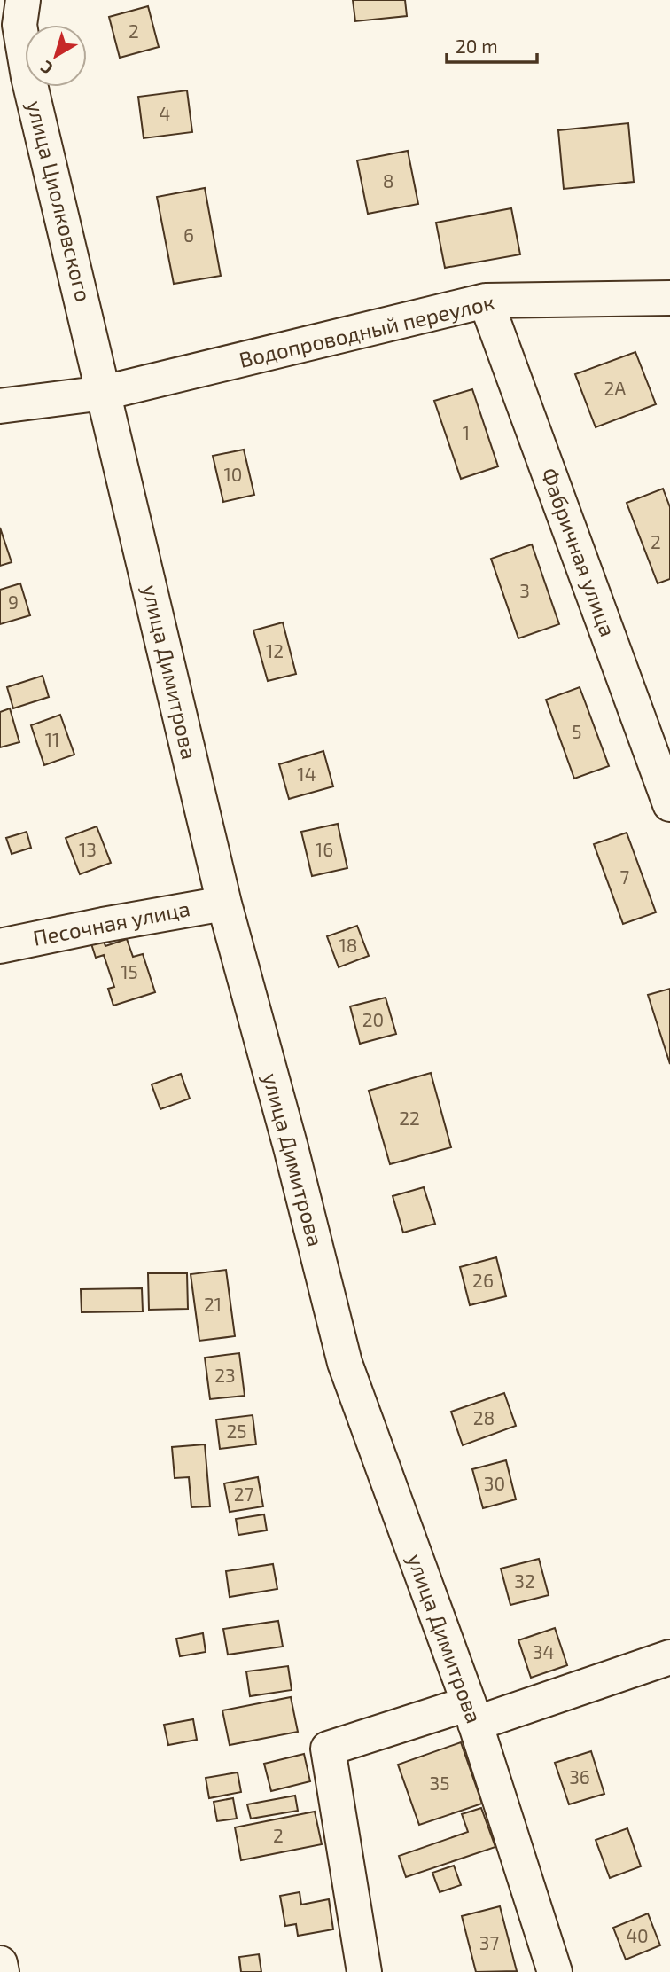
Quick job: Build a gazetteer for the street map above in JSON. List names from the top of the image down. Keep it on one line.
{"streets":{"street":["улица Циолковского","Водопроводный переулок","Фабричная улица","улица Димитрова","Песочная улица"]},"crossings":[["улица Циолковского","улица Димитрова"],["Водопроводный переулок","Фабричная улица"],["Водопроводный переулок","улица Димитрова"],["улица Димитрова","Песочная улица"]],"house_numbers":["2","4","8","6","2А","1","10","2","3","9","12","5","11","14","13","16","7","18","15","20","22","26","21","23","28","25","30","27","32","34","36","35","2","40","37"],"scale_bar":"20 m","north":"bottom left"}
